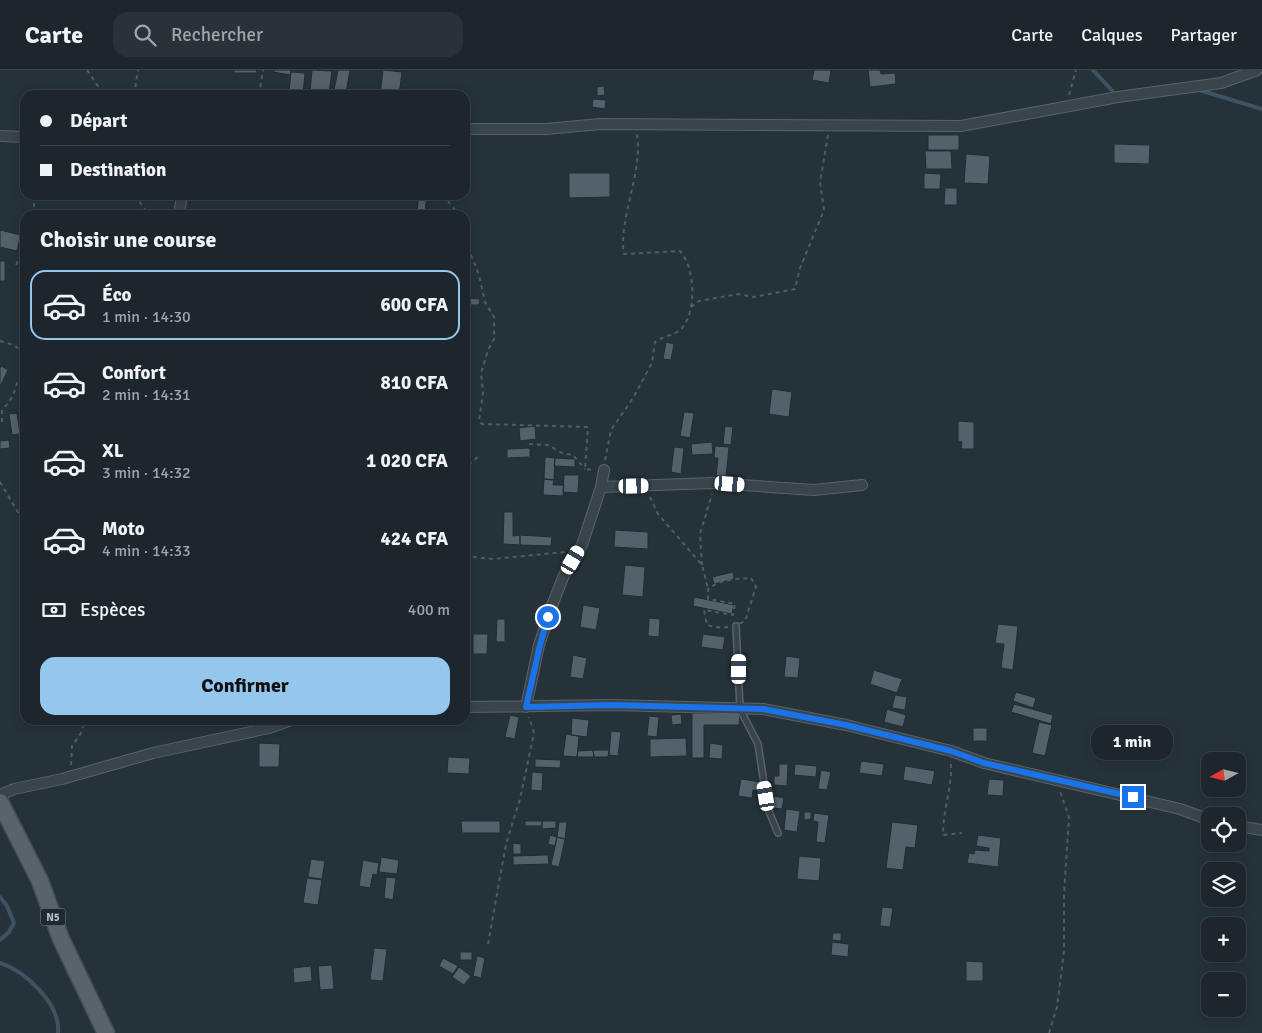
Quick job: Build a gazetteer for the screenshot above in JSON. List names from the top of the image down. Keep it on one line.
{"streets":{"main road":["N5"]},"north":"left","page":{"header":"Carte","search":"Rechercher","nav":["Carte","Calques","Partager"],"banner":["Départ","Destination"],"heading":"Choisir une course","list":[{"name":"Éco","note":"1 min · 14:30","value":"600 CFA"},{"name":"Confort","note":"2 min · 14:31","value":"810 CFA"},{"name":"XL","note":"3 min · 14:32","value":"1 020 CFA"},{"name":"Moto","note":"4 min · 14:33","value":"424 CFA"}],"pay":["Espèces","400 m"],"buttons":"Confirmer","bubble":"1 min","map_buttons":["+","−"]}}
